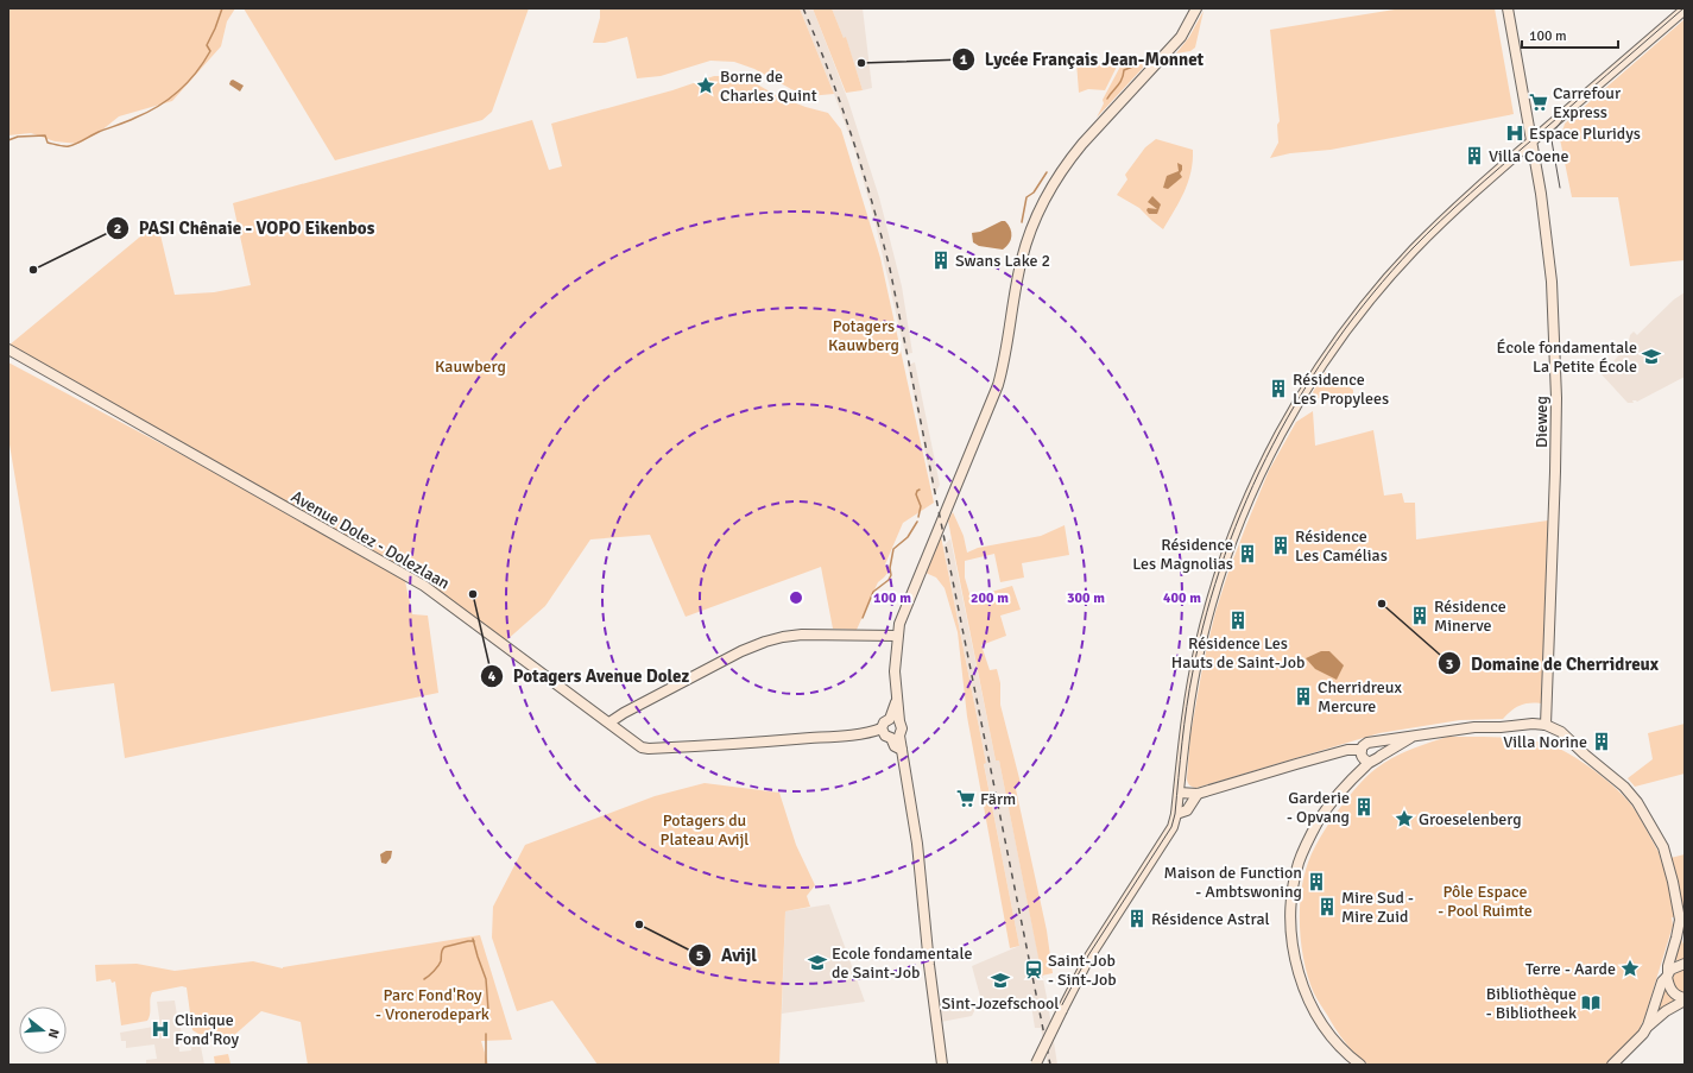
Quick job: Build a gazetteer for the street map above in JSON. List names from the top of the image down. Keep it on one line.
{"streets":{"street":["Dieweg","Avenue Dolez - Dolezlaan"]},"parks":["Potagers Kauwberg","Kauwberg","Potagers du Plateau Avijl","Pôle Espace - Pool Ruimte","Parc Fond'Roy - Vronerodepark"],"places":{"other":["Lycée Français Jean-Monnet","PASI Chênaie - VOPO Eikenbos","Potagers Avenue Dolez","Domaine de Cherridreux","Avijl"],"place":["Borne de Charles Quint","Groeselenberg","Terre - Aarde"],"supermarket":["Carrefour Express","Färm"],"hospital":["Espace Pluridys","Clinique Fond'Roy"],"building":["Villa Coene","Swans Lake 2","Résidence Les Propylees","Résidence Les Camélias","Résidence Les Magnolias","Résidence Minerve","Résidence Les Hauts de Saint-Job","Cherridreux Mercure","Villa Norine","Garderie - Opvang","Maison de Function - Ambtswoning","Mire Sud - Mire Zuid","Résidence Astral"],"school or university":["École fondamentale La Petite École","Ecole fondamentale de Saint-Job","Sint-Jozefschool"],"station":["Saint-Job - Sint-Job"],"library":["Bibliothèque - Bibliotheek"]},"scale_bar":"100 m","north":"right","rings":["100 m","200 m","300 m","400 m"]}
